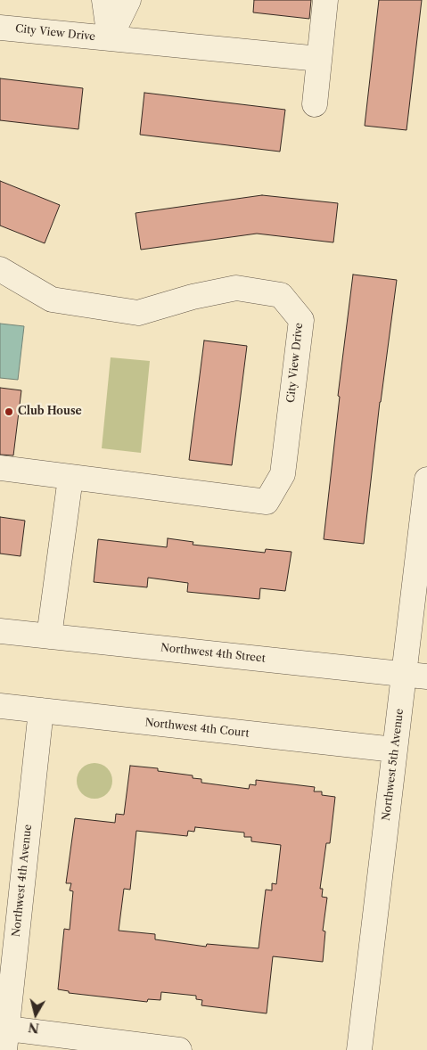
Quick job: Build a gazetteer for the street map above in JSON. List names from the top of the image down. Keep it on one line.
{"streets":{"street":["City View Drive","Northwest 4th Street","Northwest 4th Court","Northwest 5th Avenue","Northwest 4th Avenue"]},"crossings":[["Northwest 4th Street","Northwest 5th Avenue"],["Northwest 4th Court","Northwest 5th Avenue"],["Northwest 4th Court","Northwest 4th Avenue"]],"places":["Club House"],"north":"bottom"}
